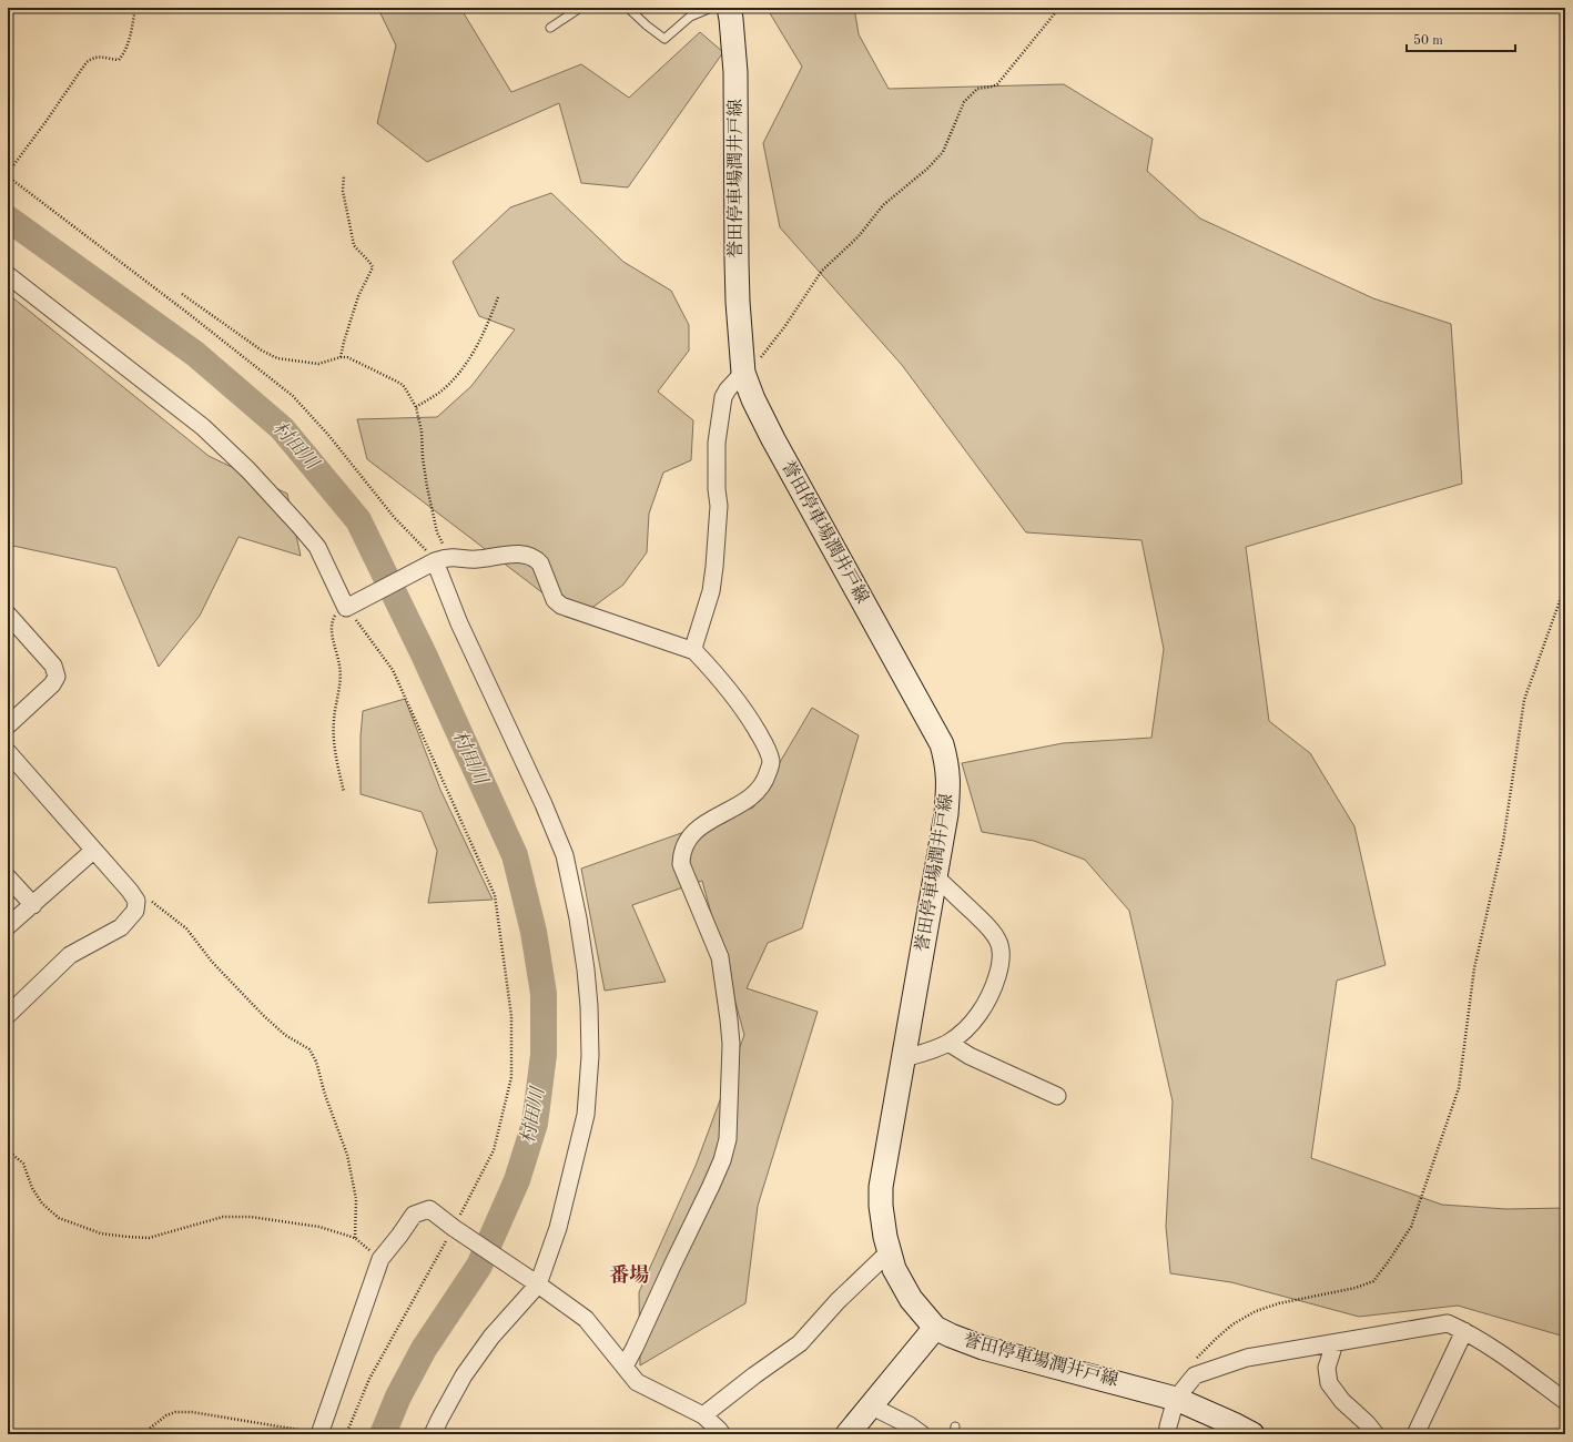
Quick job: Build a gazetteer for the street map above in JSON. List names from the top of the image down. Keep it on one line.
{"streets":{"main road":["誉田停車場潤井戸線"]},"districts":["番場"],"water":["村田川"],"scale_bar":"50 m"}
